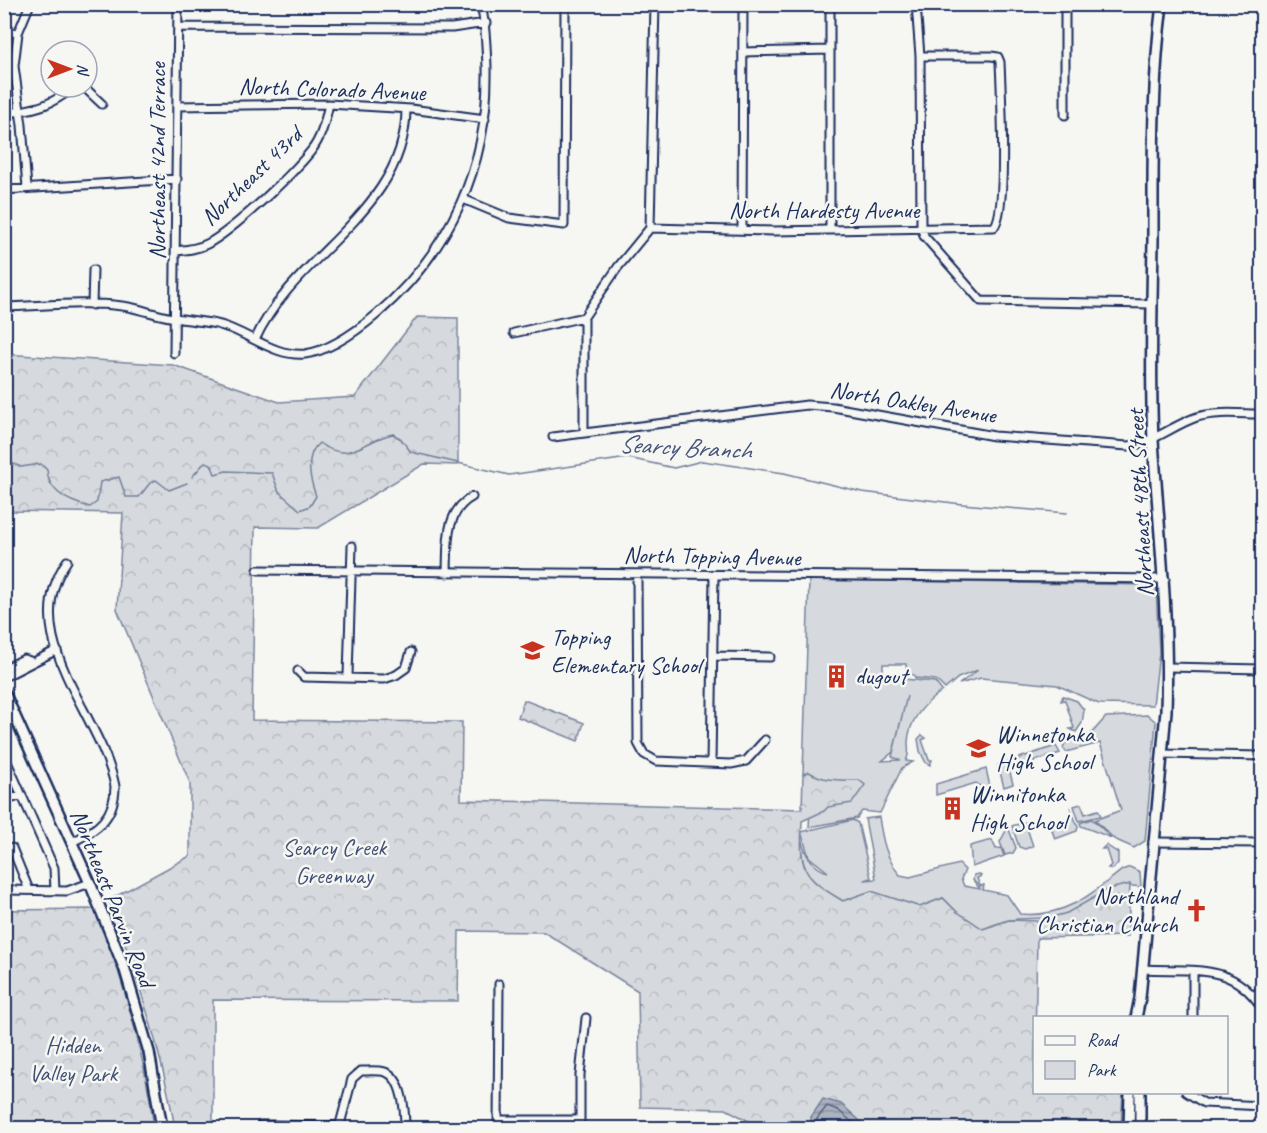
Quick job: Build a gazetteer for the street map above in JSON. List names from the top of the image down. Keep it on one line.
{"streets":{"street":["North Colorado Avenue","Northeast 42nd Terrace","Northeast 43rd","North Hardesty Avenue","North Oakley Avenue","Northeast 48th Street","North Topping Avenue","Northeast Parvin Road"]},"crossings":[["North Colorado Avenue","Northeast 42nd Terrace"],["North Colorado Avenue","Northeast 43rd"],["Northeast 42nd Terrace","Northeast 43rd"],["North Oakley Avenue","Northeast 48th Street"],["Northeast 48th Street","North Topping Avenue"]],"water":["Searcy Branch"],"parks":["Searcy Creek Greenway","Hidden Valley Park"],"places":{"school or university":["Topping Elementary School","Winnetonka High School"],"building":["dugout","Winnitonka High School"],"church":["Northland Christian Church"]},"legend":["Road","Park"],"north":"right"}
